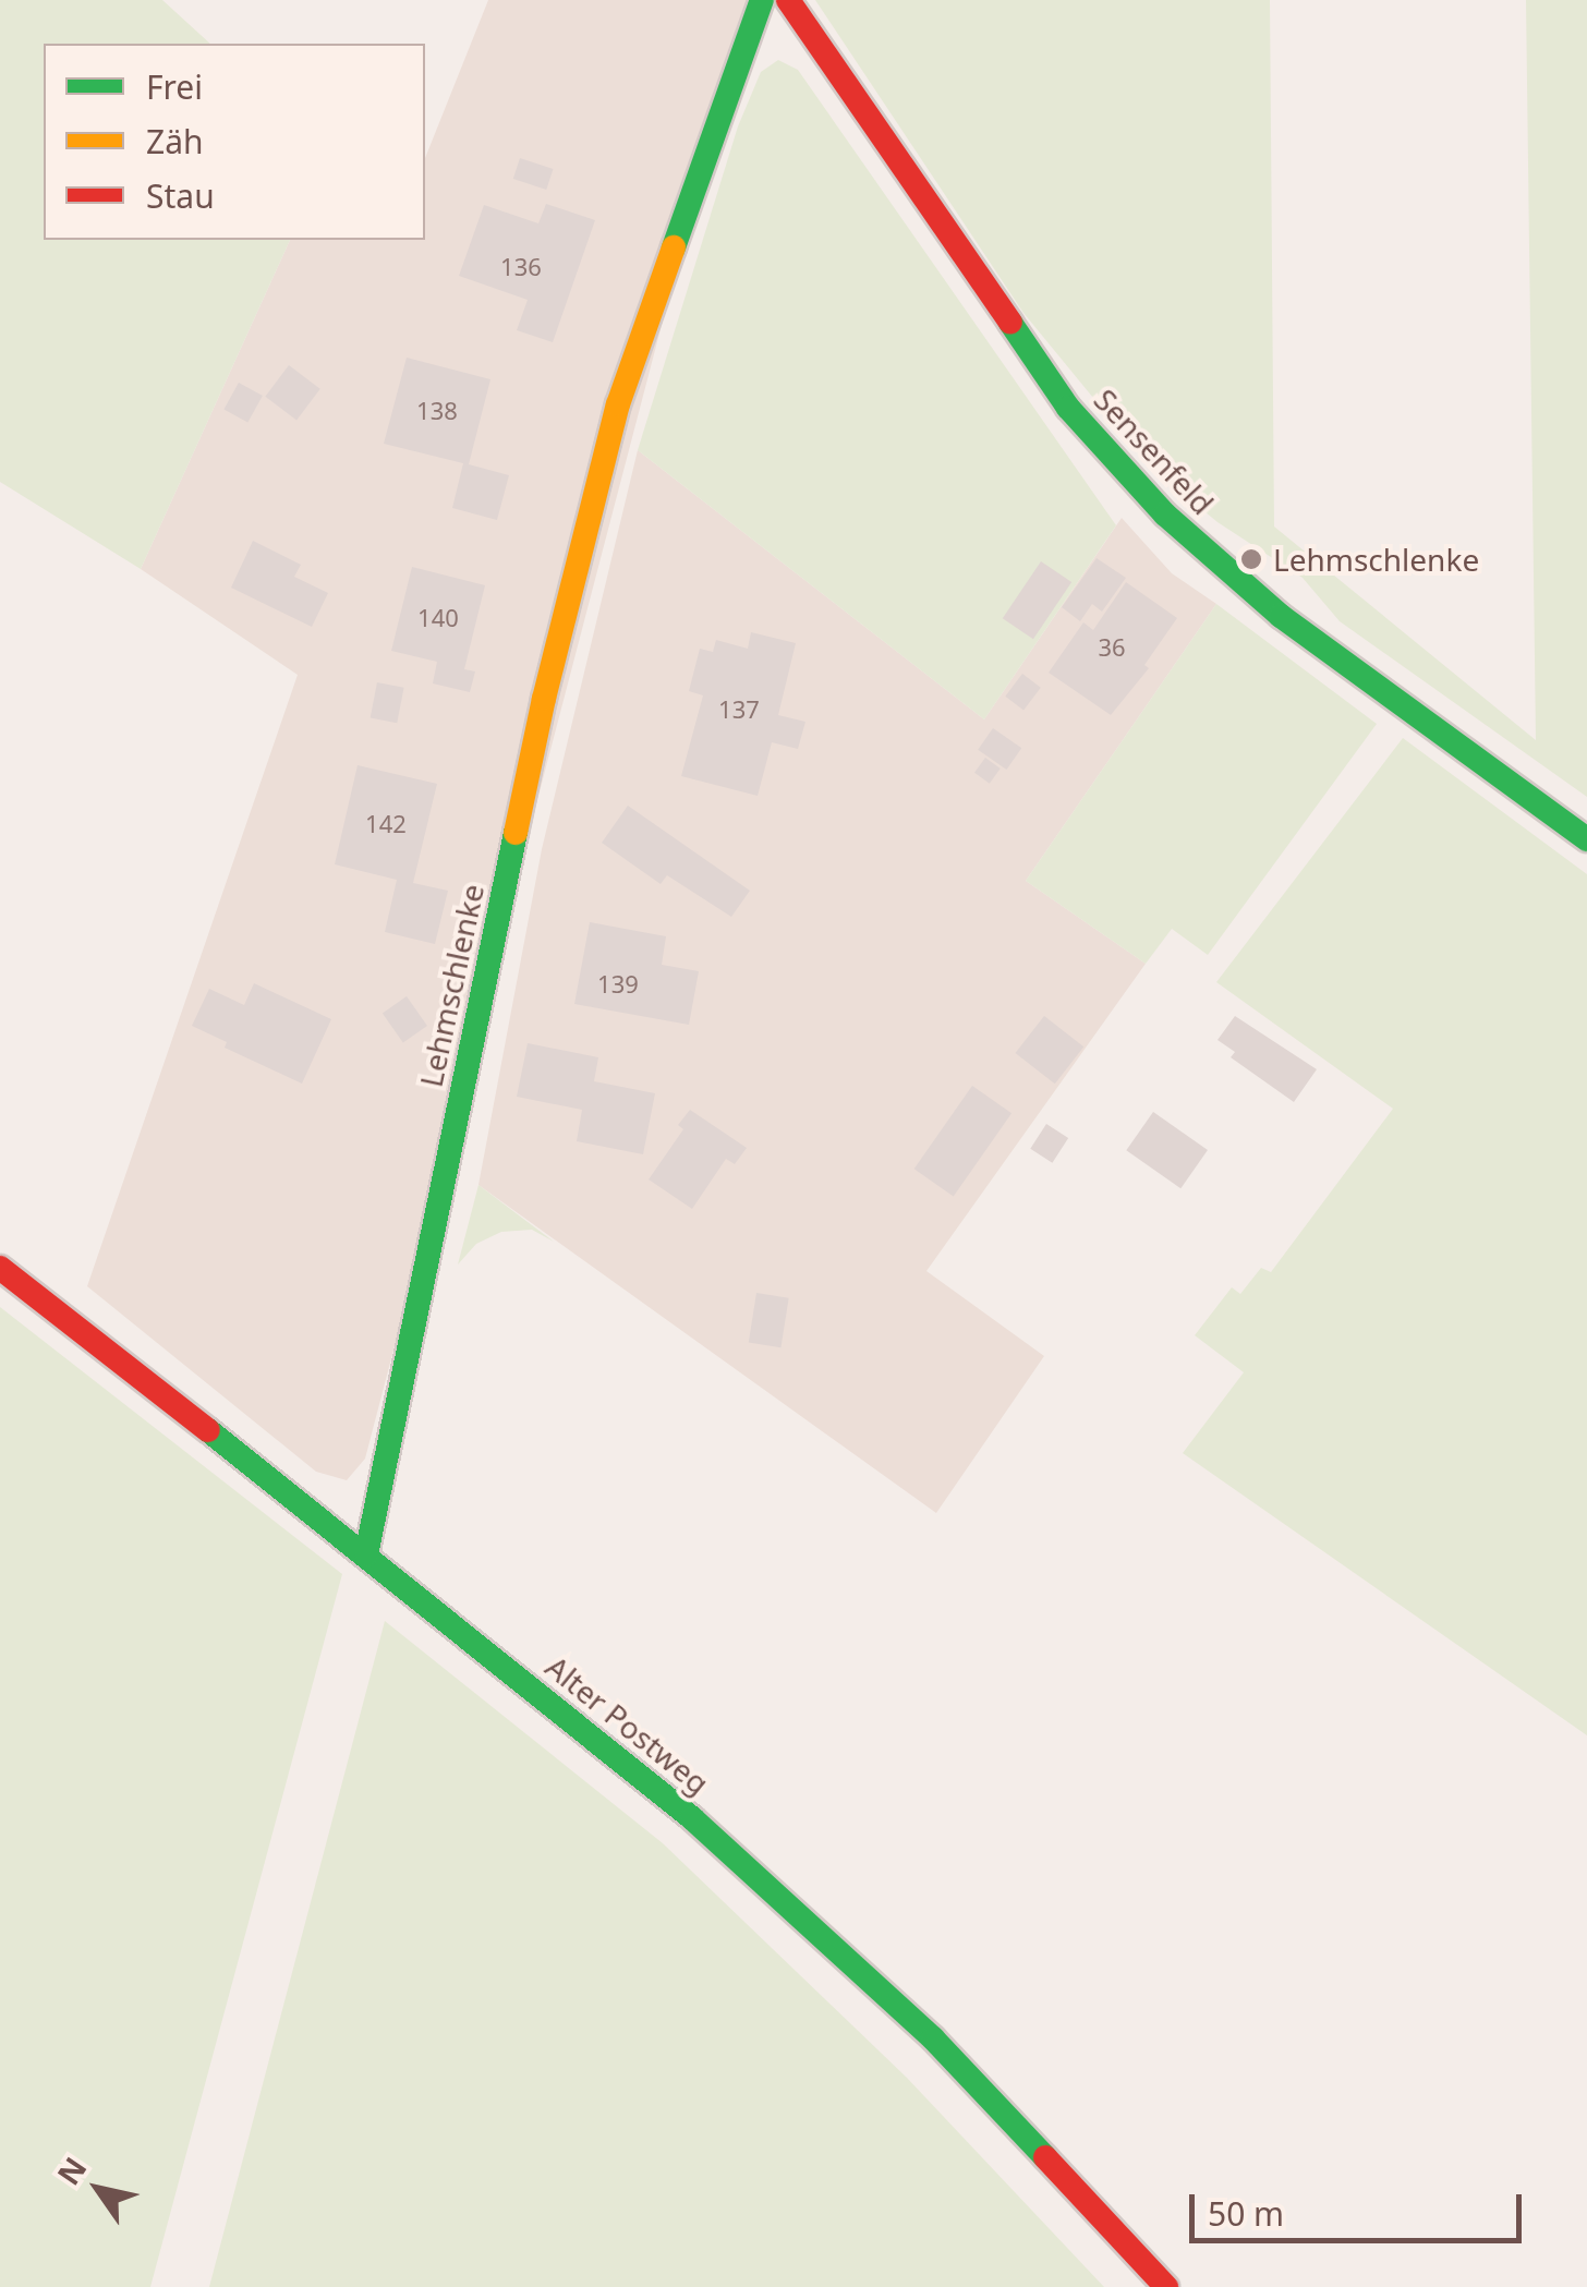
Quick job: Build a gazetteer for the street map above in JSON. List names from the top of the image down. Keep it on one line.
{"streets":{"street":["Sensenfeld","Lehmschlenke","Alter Postweg"]},"crossings":[["Lehmschlenke","Alter Postweg"]],"places":["Lehmschlenke"],"house_numbers":["136","138","140","36","137","142","139"],"legend":["Frei","Zäh","Stau"],"scale_bar":"50 m","north":"top left"}
